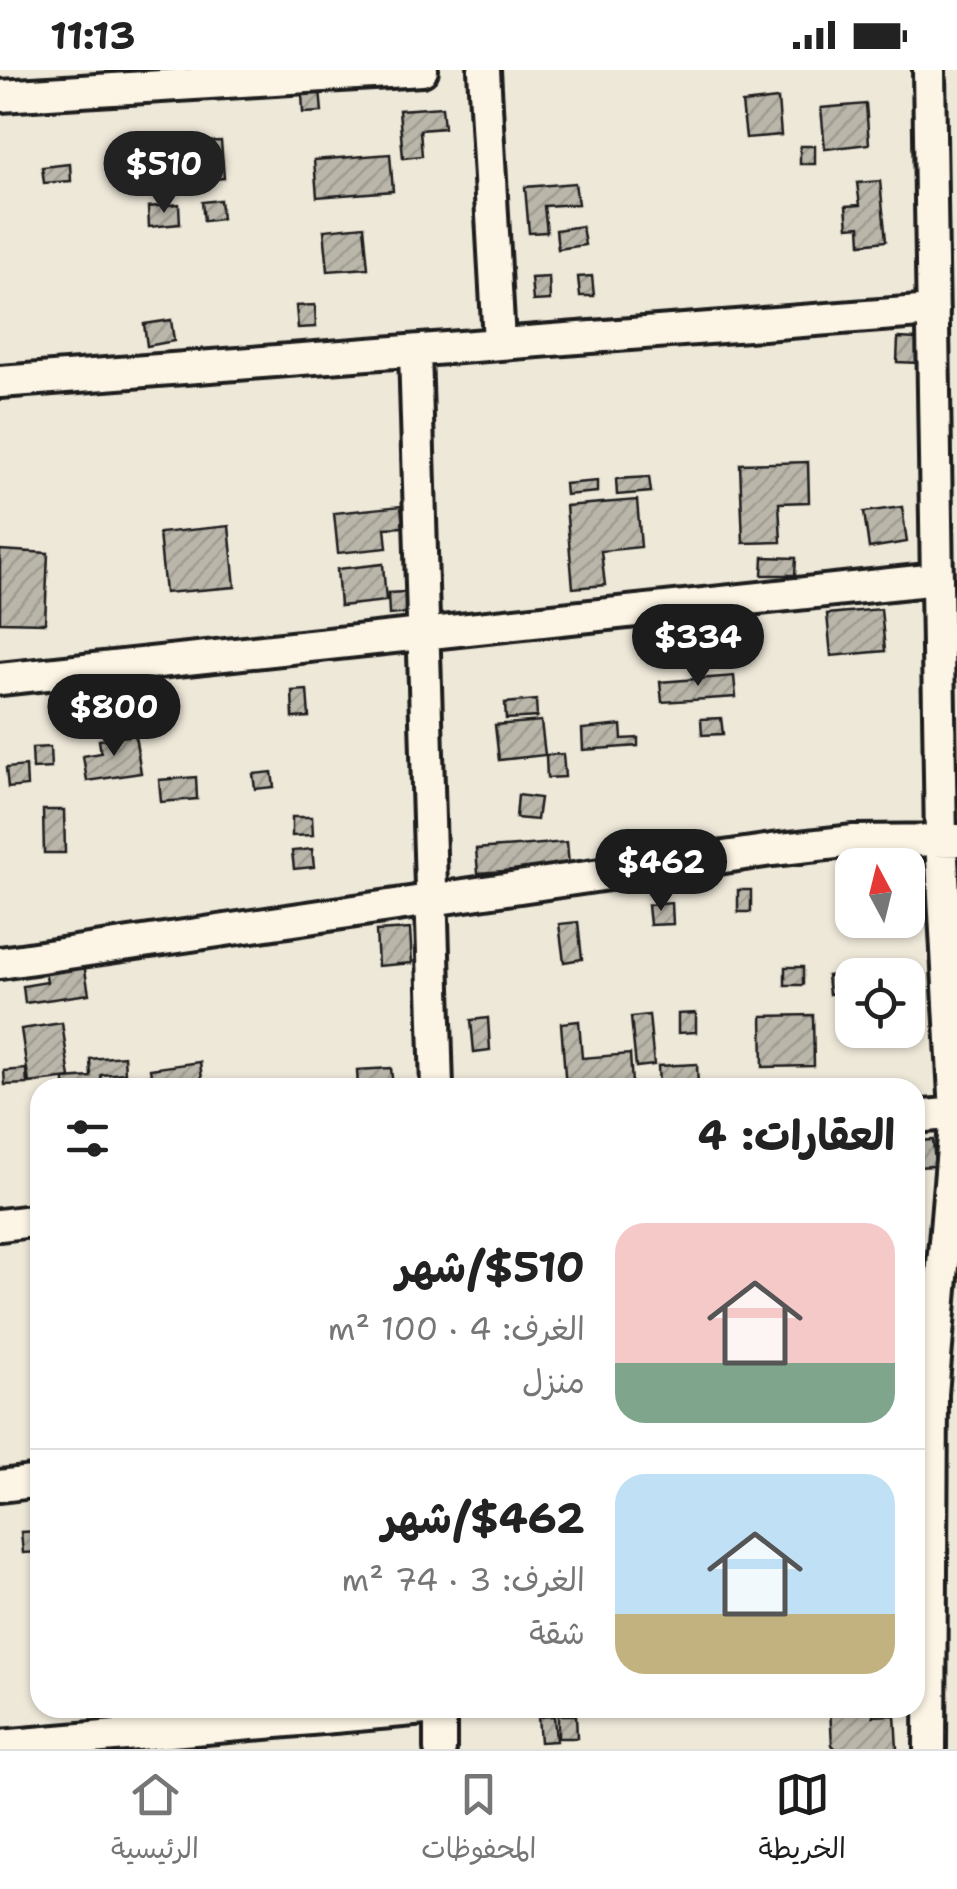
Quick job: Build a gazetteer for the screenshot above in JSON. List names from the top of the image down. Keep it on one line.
{"north":"top","page":{"status":"11:13","price":["$510","$334","$800","$462"],"heading":"العقارات: 4","list":[{"name":"$510/شهر","note":"الغرف: 4 · 100 m² · منزل"},{"name":"$462/شهر","note":"الغرف: 3 · 74 m² · شقة"}],"tabs":["الخريطة","المحفوظات","الرئيسية"]}}
